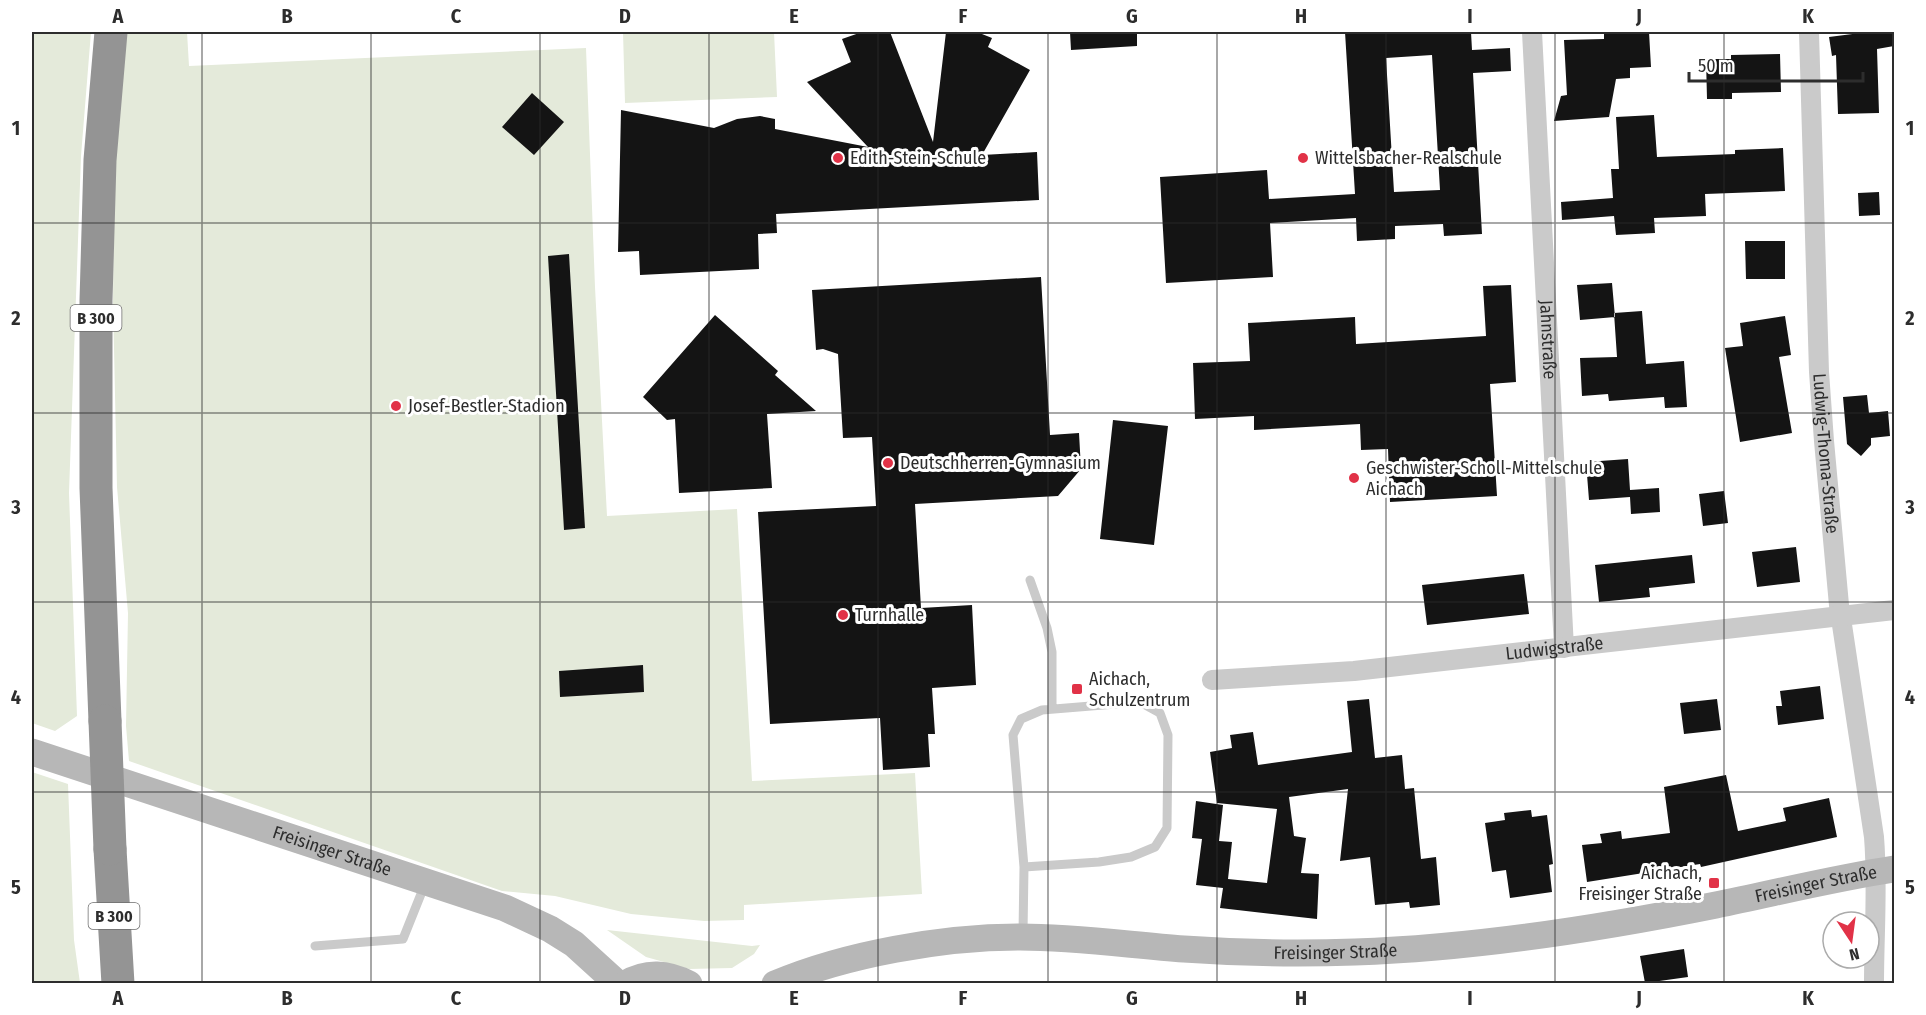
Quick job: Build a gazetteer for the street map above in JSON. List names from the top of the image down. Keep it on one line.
{"streets":{"highway":["B 300"],"main road":["Freisinger Straße"],"street":["Jahnstraße","Ludwig-Thoma-Straße","Ludwigstraße"]},"crossings":[["Jahnstraße","Ludwigstraße"],["Ludwig-Thoma-Straße","Ludwigstraße"],["Ludwig-Thoma-Straße","Freisinger Straße"]],"places":{"other":["Edith-Stein-Schule","Wittelsbacher-Realschule","Josef-Bestler-Stadion","Deutschherren-Gymnasium","Geschwister-Scholl-Mittelschule Aichach","Turnhalle"],"transit":["Aichach, Schulzentrum","Aichach, Freisinger Straße"]},"scale_bar":"50 m","north":"bottom","grid":{"columns":["A","B","C","D","E","F","G","H","I","J","K"],"rows":["1","2","3","4","5"]}}
